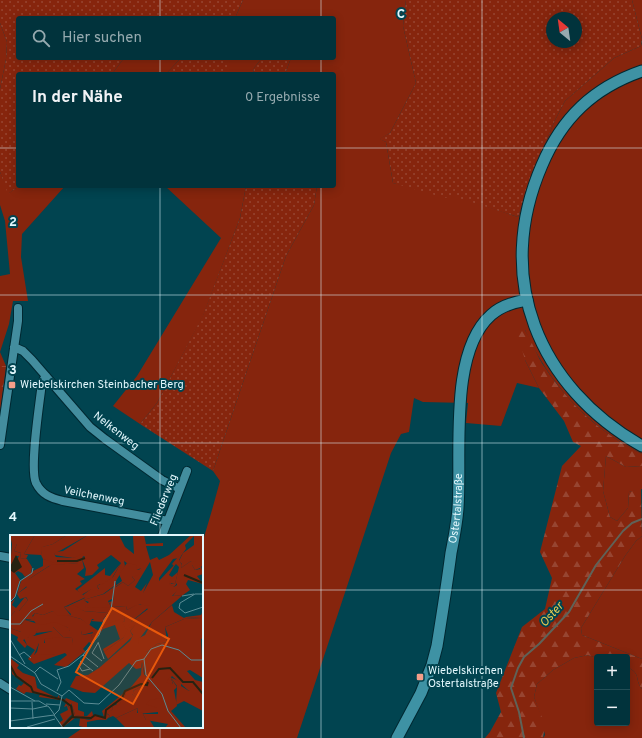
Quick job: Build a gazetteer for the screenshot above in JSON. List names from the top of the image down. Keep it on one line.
{"streets":{"main road":["Ostertalstraße"],"street":["Nelkenweg","Veilchenweg","Fliederweg"]},"crossings":[["Nelkenweg","Veilchenweg"],["Nelkenweg","Fliederweg"],["Veilchenweg","Fliederweg"]],"water":["Oster"],"places":{"transit":["Wiebelskirchen Steinbacher Berg","Wiebelskirchen Ostertalstraße"]},"north":"top left","page":{"search":"Hier suchen","heading":["In der Nähe","0 Ergebnisse"],"map_buttons":["+","−"]},"grid":{"columns":["C"],"rows":["2","3","4"]}}
